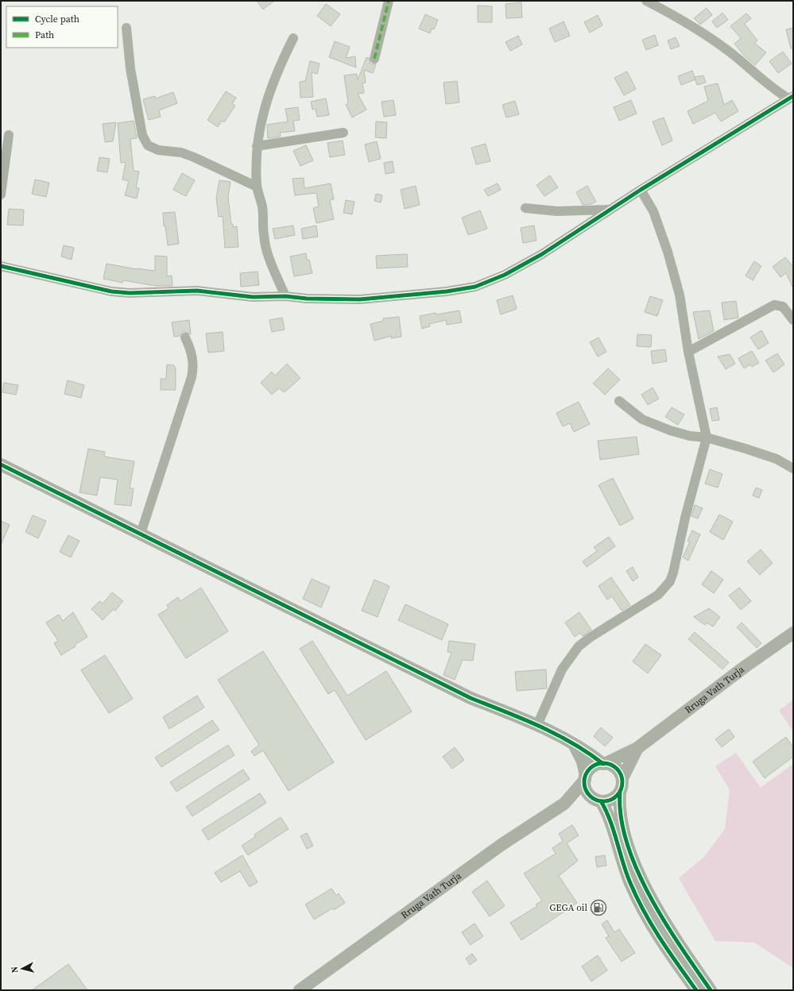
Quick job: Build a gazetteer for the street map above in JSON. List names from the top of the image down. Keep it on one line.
{"streets":{"street":["Rruga Vath Turja"]},"places":{"fuel station":["GEGA oil"]},"legend":["Cycle path","Path"],"north":"left"}
